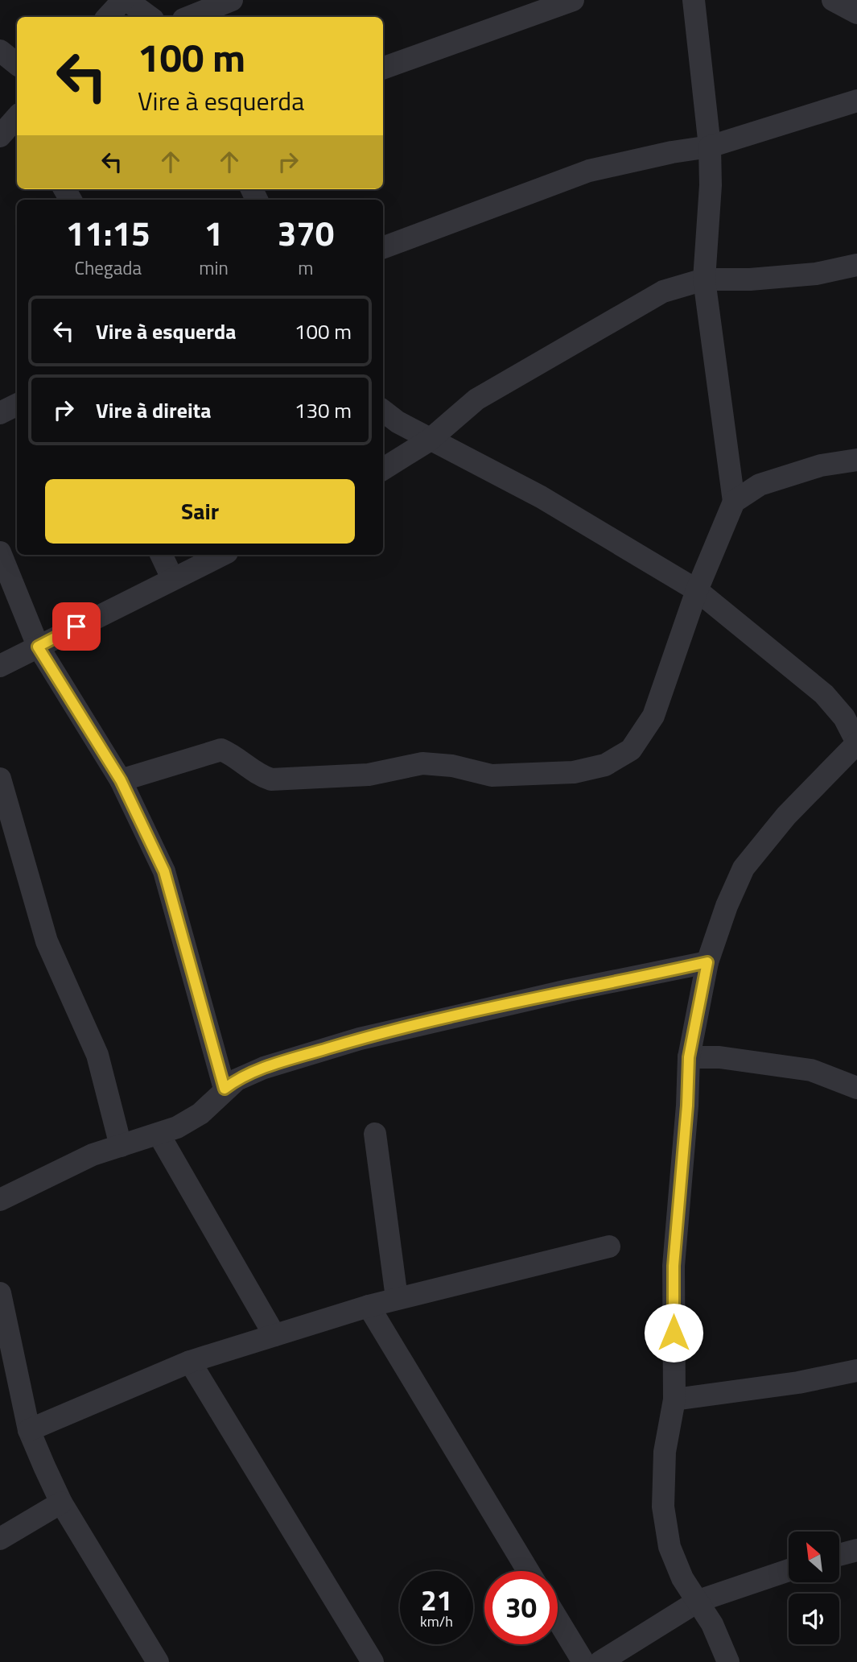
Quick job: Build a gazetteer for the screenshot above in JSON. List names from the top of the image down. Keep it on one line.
{"north":"top left","page":{"turn":["100 m","Vire à esquerda"],"eta":["11:15","Chegada","1","min","370","m"],"list":[{"name":"Vire à esquerda","value":"100 m"},{"name":"Vire à direita","value":"130 m"}],"buttons":"Sair","speed":"21 km/h","limit":"30"}}
